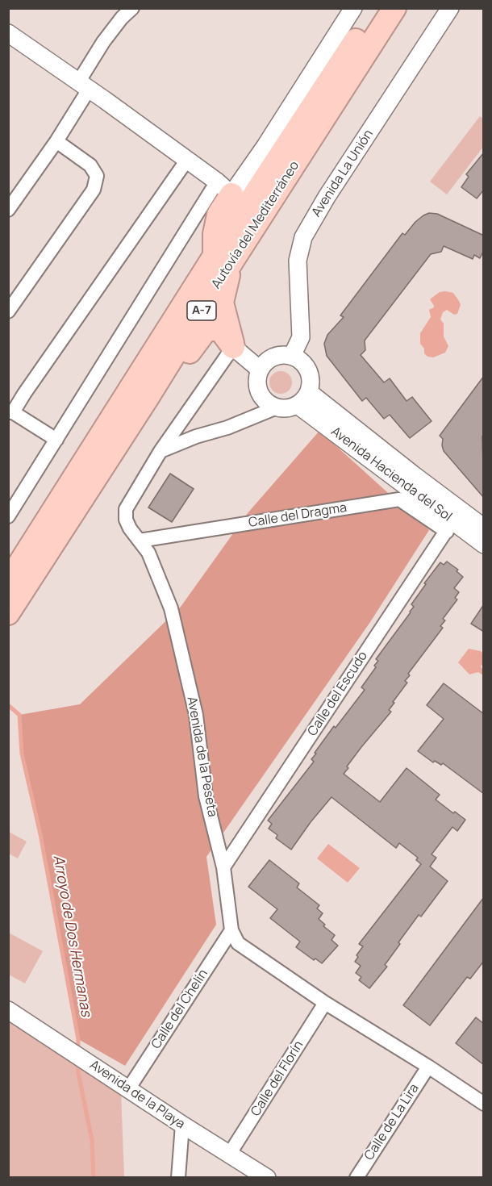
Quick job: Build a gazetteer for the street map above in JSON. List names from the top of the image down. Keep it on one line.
{"streets":{"highway":["Autovía del Mediterráneo","A-7"],"street":["Avenida La Unión","Avenida Hacienda del Sol","Calle del Dragma","Calle del Escudo","Avenida de la Peseta","Calle del Chelín","Calle del Florín","Avenida de la Playa","Calle de La Lira"]},"crossings":[["Avenida La Unión","Avenida Hacienda del Sol"],["Avenida Hacienda del Sol","Calle del Dragma"],["Avenida Hacienda del Sol","Calle del Escudo"],["Calle del Dragma","Calle del Escudo"],["Calle del Dragma","Avenida de la Peseta"],["Calle del Escudo","Avenida de la Peseta"],["Avenida de la Peseta","Calle del Chelín"],["Calle del Chelín","Avenida de la Playa"],["Calle del Florín","Avenida de la Playa"]],"water":["Arroyo de Dos Hermanas"]}
